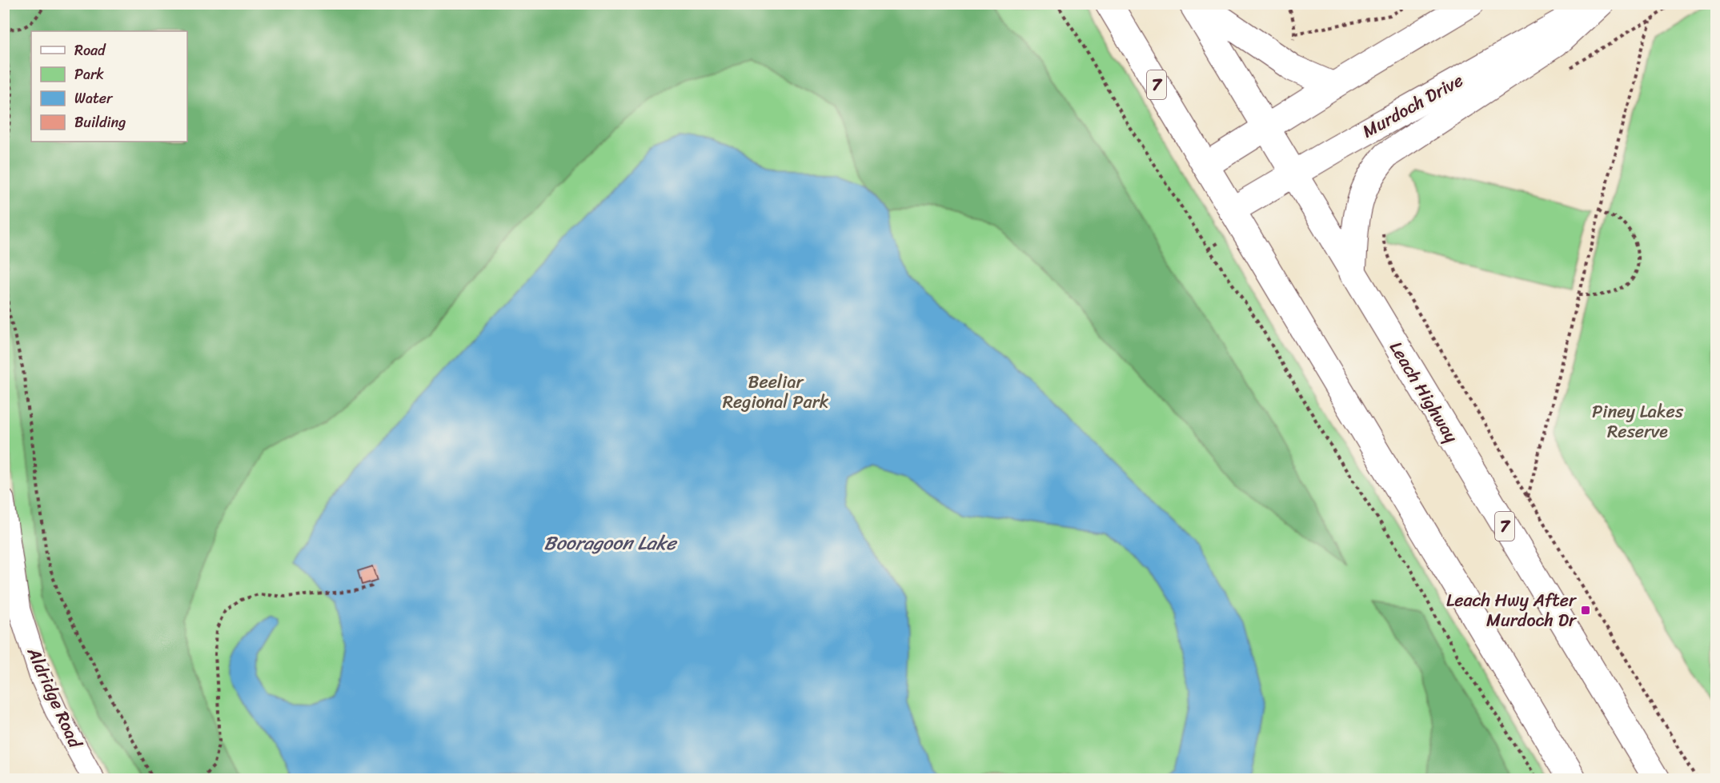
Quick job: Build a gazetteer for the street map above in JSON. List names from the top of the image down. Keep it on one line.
{"streets":{"main road":["7","Murdoch Drive","Leach Highway"],"street":["Aldridge Road"]},"crossings":[["7","Murdoch Drive"],["Murdoch Drive","Leach Highway"]],"water":["Booragoon Lake"],"parks":["Beeliar Regional Park","Piney Lakes Reserve"],"places":{"transit":["Leach Hwy After Murdoch Dr"]},"legend":["Road","Park","Water","Building"]}
